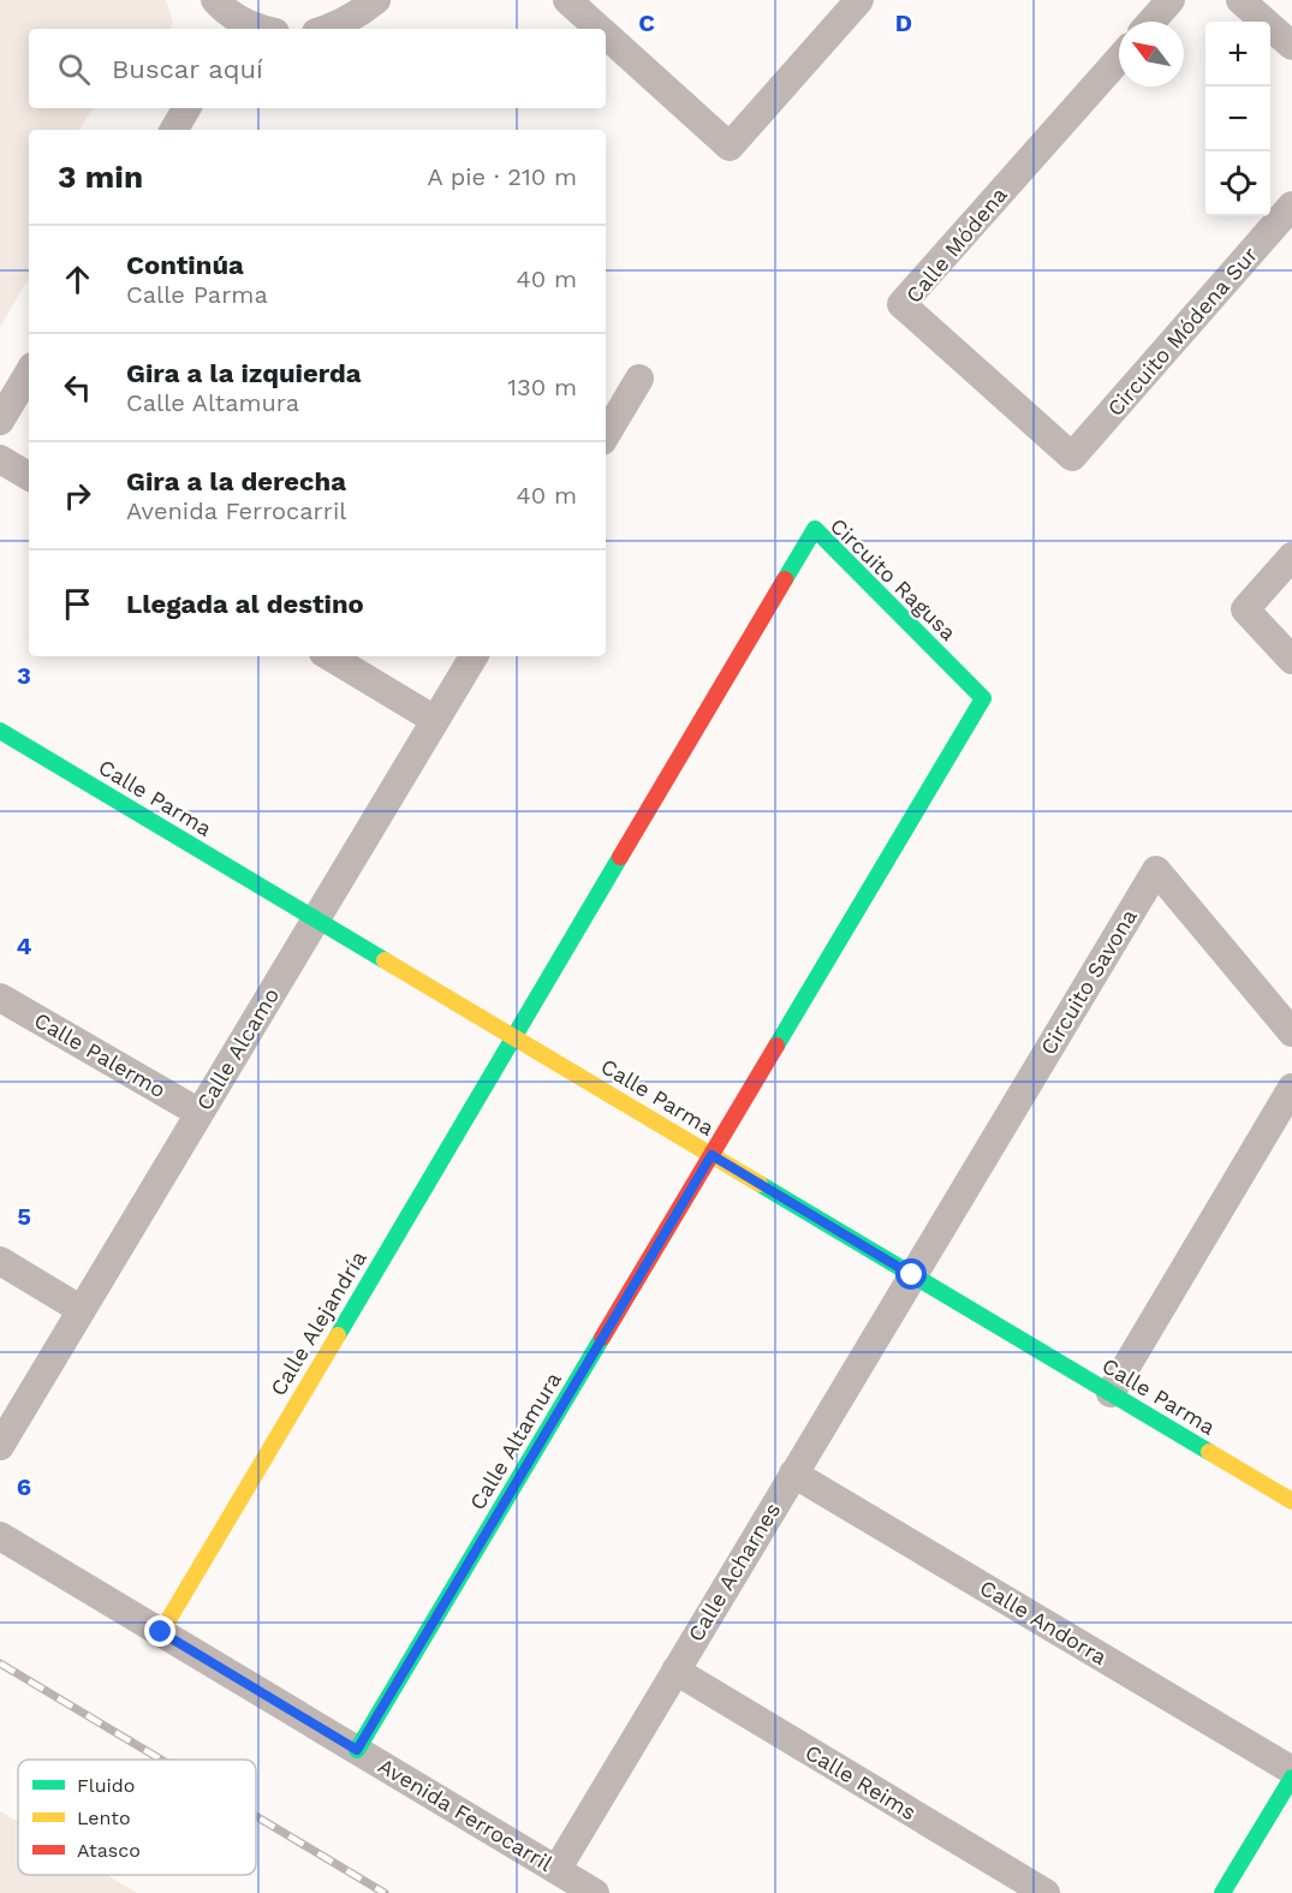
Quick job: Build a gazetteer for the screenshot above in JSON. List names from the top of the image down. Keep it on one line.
{"streets":{"street":["Calle Módena","Circuito Módena Sur","Circuito Ragusa","Calle Parma","Circuito Savona","Calle Alcamo","Calle Palermo","Calle Alejandría","Calle Altamura","Calle Acharnes","Calle Andorra","Calle Reims","Avenida Ferrocarril"]},"crossings":[["Calle Módena","Circuito Módena Sur"],["Circuito Ragusa","Calle Parma"],["Circuito Ragusa","Calle Alejandría"],["Circuito Ragusa","Calle Altamura"],["Calle Parma","Circuito Savona"],["Calle Parma","Calle Alcamo"],["Calle Parma","Calle Alejandría"],["Calle Parma","Calle Altamura"],["Calle Parma","Calle Acharnes"],["Circuito Savona","Calle Acharnes"],["Calle Alcamo","Calle Palermo"],["Calle Alejandría","Avenida Ferrocarril"],["Calle Altamura","Avenida Ferrocarril"],["Calle Acharnes","Calle Andorra"],["Calle Acharnes","Calle Reims"],["Calle Acharnes","Avenida Ferrocarril"]],"legend":["Fluido","Lento","Atasco"],"north":"top left","page":{"map_buttons":["+","−"],"search":"Buscar aquí","heading":["3 min","A pie · 210 m"],"list":[["Continúa","Calle Parma","40 m"],["Gira a la izquierda","Calle Altamura","130 m"],["Gira a la derecha","Avenida Ferrocarril","40 m"],"Llegada al destino"]},"grid":{"columns":["C","D"],"rows":["3","4","5","6"]}}
